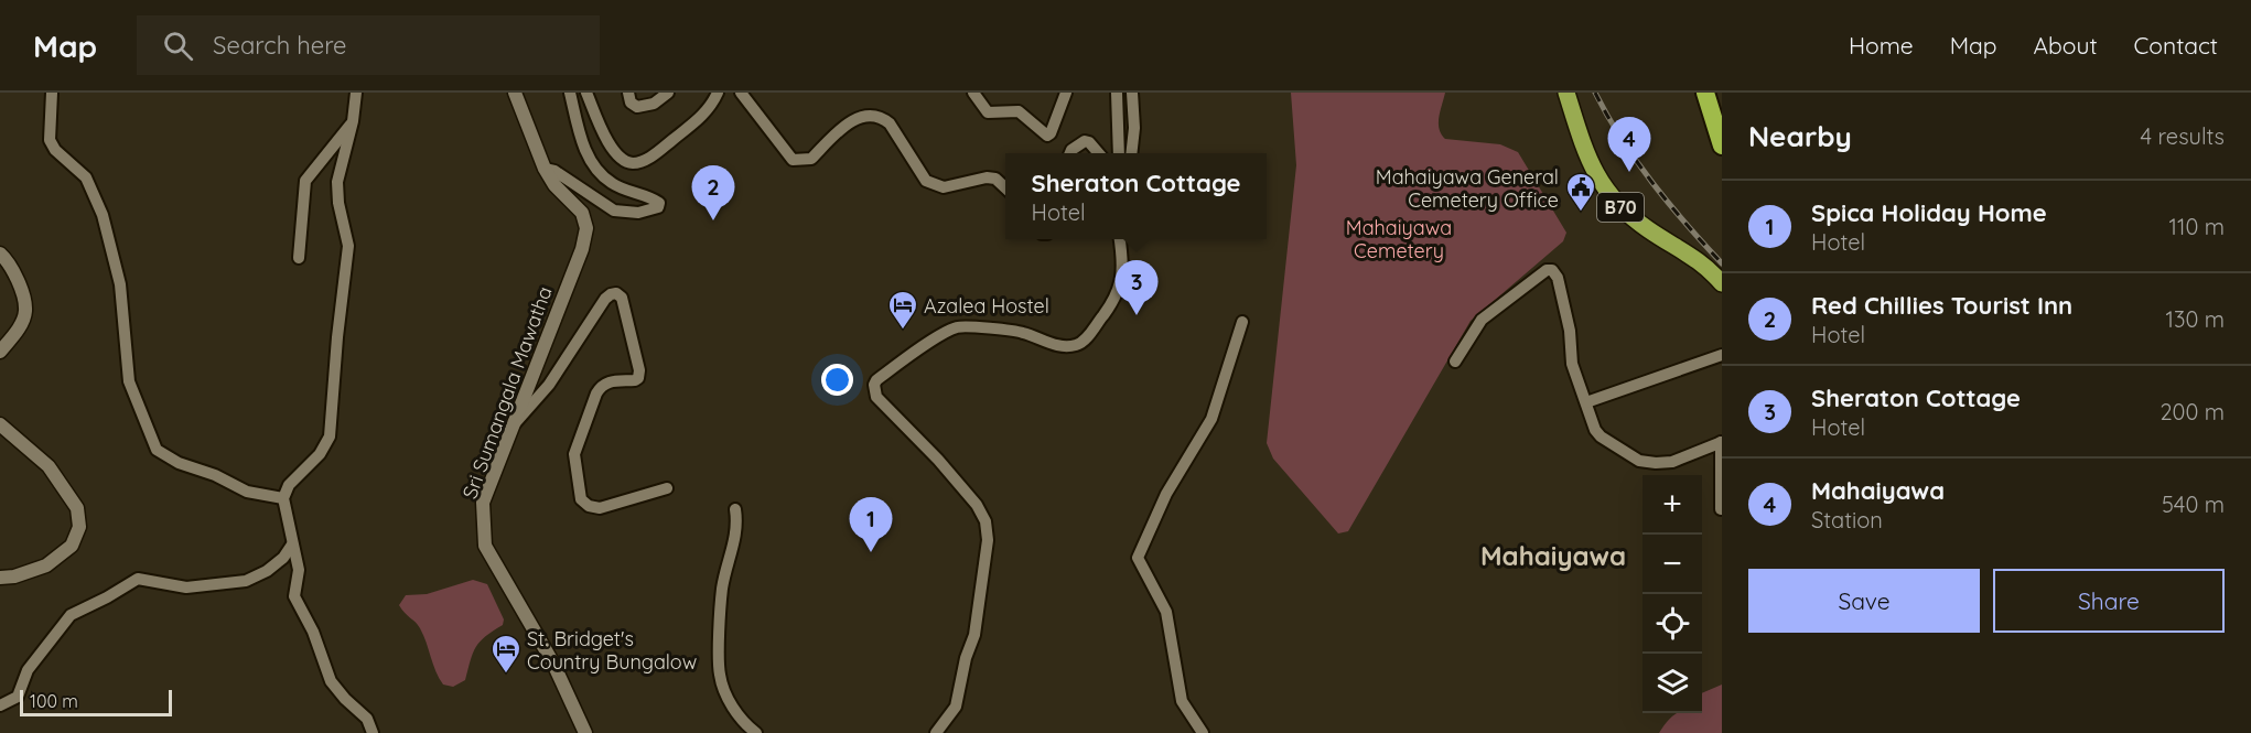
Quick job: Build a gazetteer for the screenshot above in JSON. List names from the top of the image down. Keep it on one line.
{"streets":{"main road":["B70"],"street":["Sri Sumangala Mawatha"]},"districts":["Mahaiyawa"],"parks":["Mahaiyawa Cemetery"],"places":{"public building":["Mahaiyawa General Cemetery Office"],"hotel":["Azalea Hostel","St. Bridget's Country Bungalow"]},"scale_bar":"100 m","page":{"header":"Map","search":"Search here","nav":["Home","Map","About","Contact"],"heading":["Nearby","4 results"],"pins":["4","2","3","1"],"popup":["Sheraton Cottage","Hotel"],"list":[{"mark":"1","name":"Spica Holiday Home","note":"Hotel","value":"110 m"},{"mark":"2","name":"Red Chillies Tourist Inn","note":"Hotel","value":"130 m"},{"mark":"3","name":"Sheraton Cottage","note":"Hotel","value":"200 m"},{"mark":"4","name":"Mahaiyawa","note":"Station","value":"540 m"}],"map_buttons":["+","−"],"buttons":["Save","Share"],"scale":"100 m"}}
